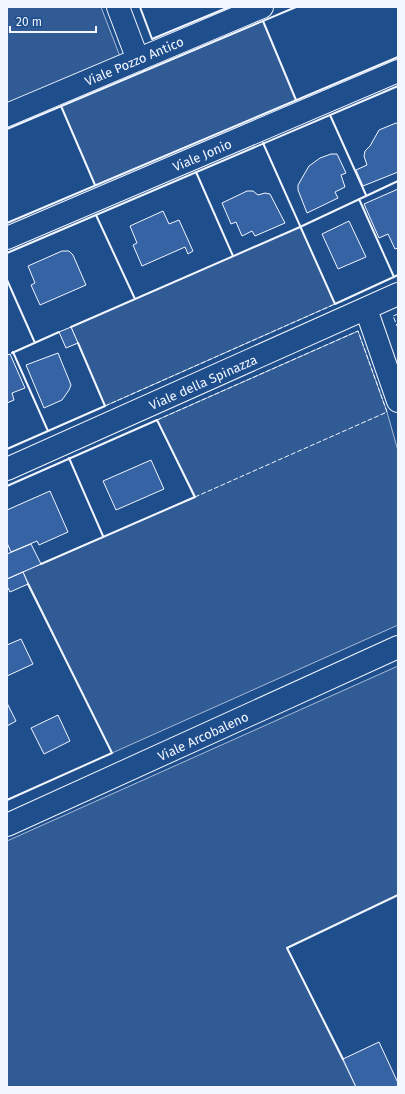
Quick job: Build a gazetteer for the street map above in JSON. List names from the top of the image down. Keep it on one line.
{"streets":{"street":["Viale Pozzo Antico","Viale Jonio","Viale della Spinazza","Viale Arcobaleno"]},"scale_bar":"20 m"}
